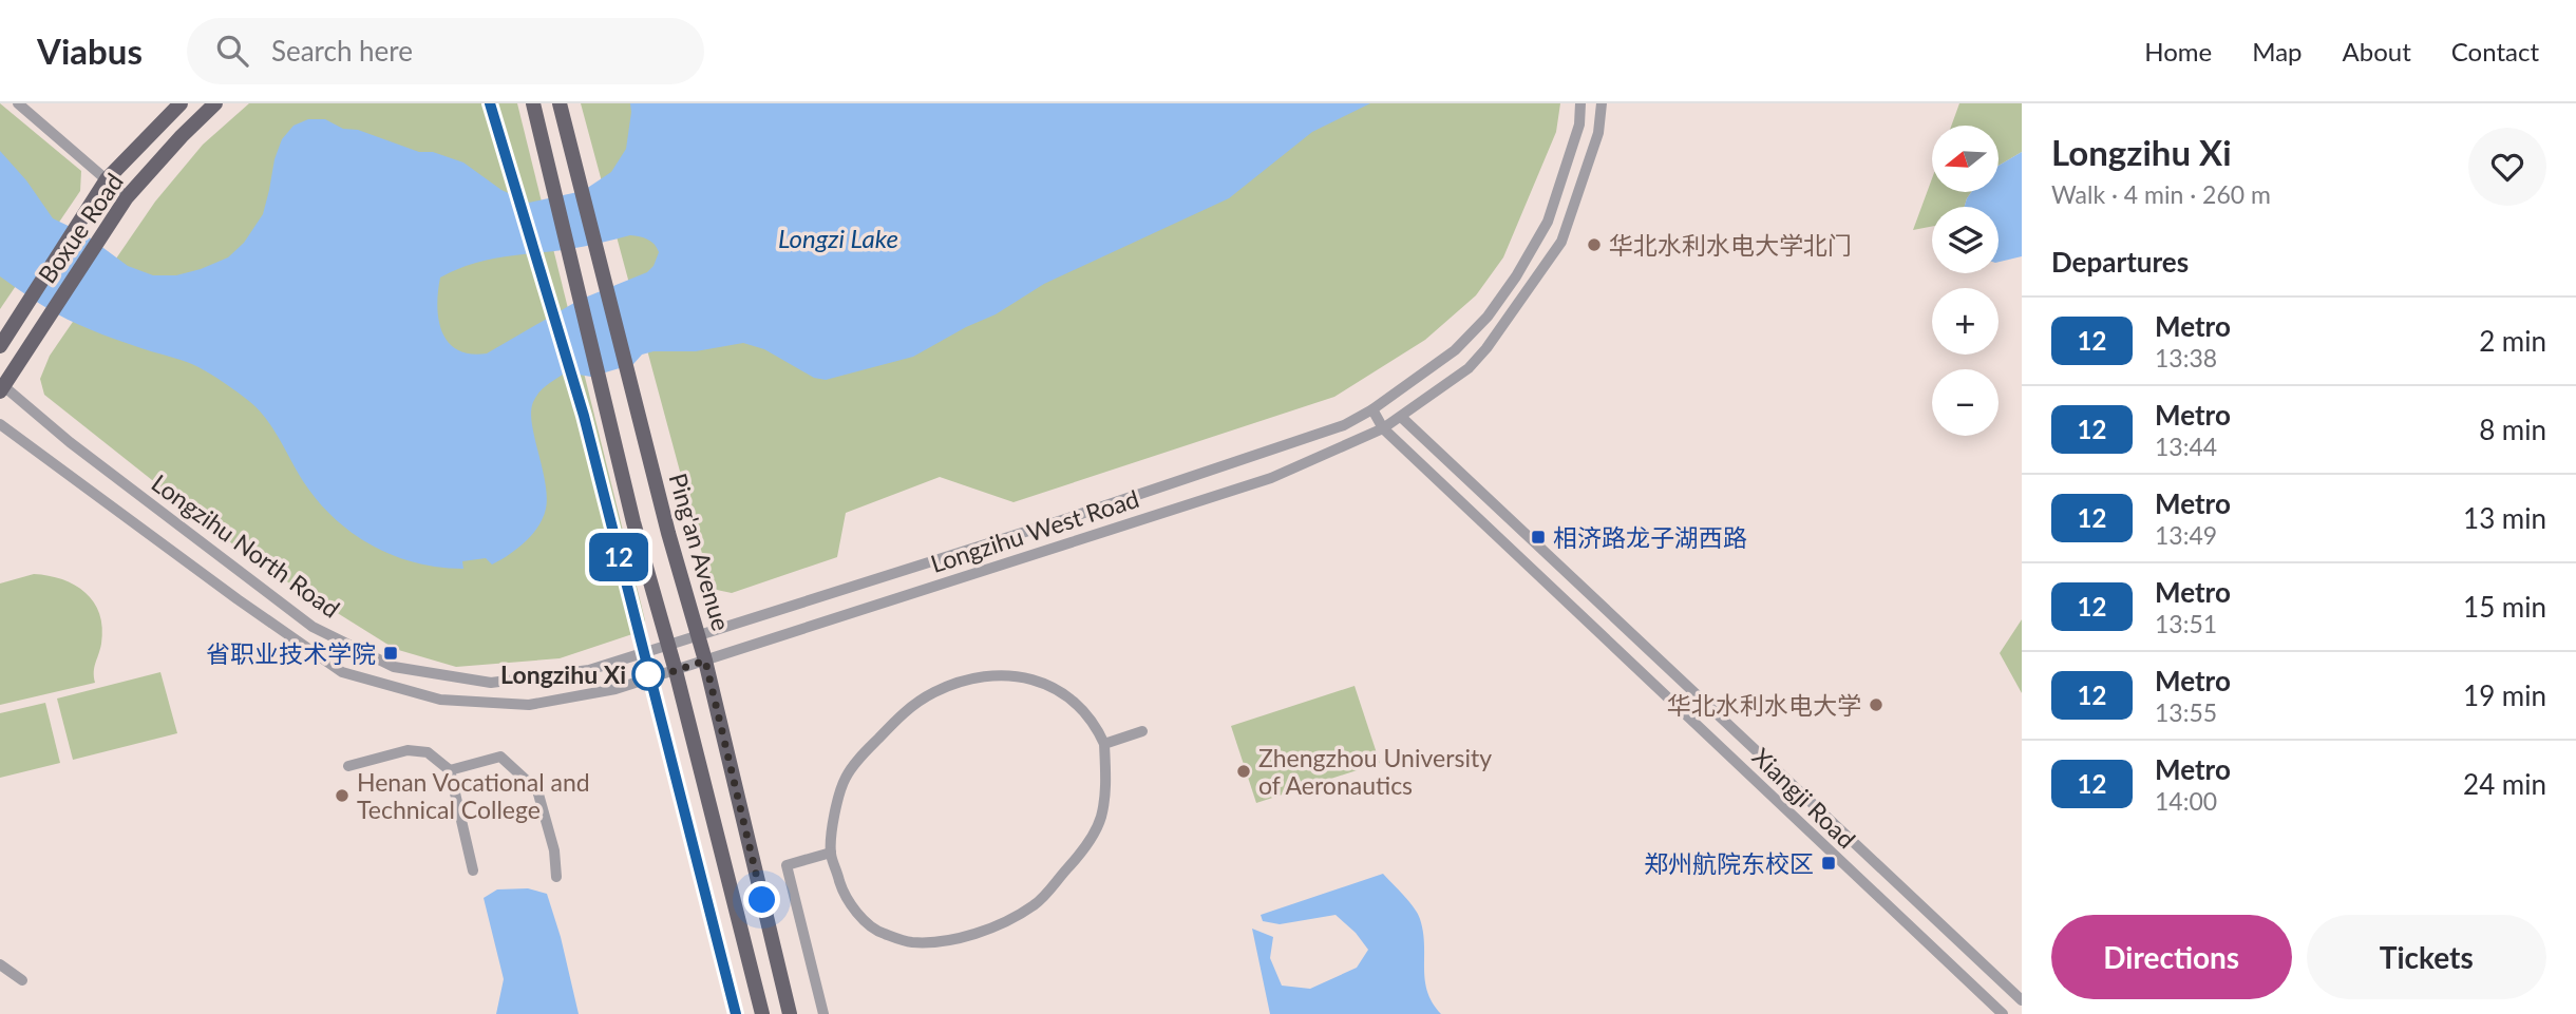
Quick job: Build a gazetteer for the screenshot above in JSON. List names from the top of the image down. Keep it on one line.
{"streets":{"main road":["Boxue Road","Ping'an Avenue"],"street":["Longzihu West Road","Longzihu North Road","Xiangji Road"]},"crossings":[["Boxue Road","Longzihu North Road"],["Longzihu West Road","Longzihu North Road"],["Longzihu West Road","Ping'an Avenue"],["Longzihu West Road","Xiangji Road"]],"water":["Longzi Lake"],"places":{"other":["华北水利水电大学北门","Longzihu Xi","华北水利水电大学","Zhengzhou University of Aeronautics","Henan Vocational and Technical College"],"transit":["相济路龙子湖西路","省职业技术学院","郑州航院东校区"]},"lines":["metro line 12"],"north":"left","page":{"header":"Viabus","search":"Search here","nav":["Home","Map","About","Contact"],"on_map":"12","heading":[["Longzihu Xi","Walk · 4 min · 260 m"],"Departures"],"map_buttons":["+","−"],"list":[{"mark":"12","name":"Metro","note":"13:38","value":"2 min"},{"mark":"12","name":"Metro","note":"13:44","value":"8 min"},{"mark":"12","name":"Metro","note":"13:49","value":"13 min"},{"mark":"12","name":"Metro","note":"13:51","value":"15 min"},{"mark":"12","name":"Metro","note":"13:55","value":"19 min"},{"mark":"12","name":"Metro","note":"14:00","value":"24 min"}],"buttons":["Directions","Tickets"]}}
